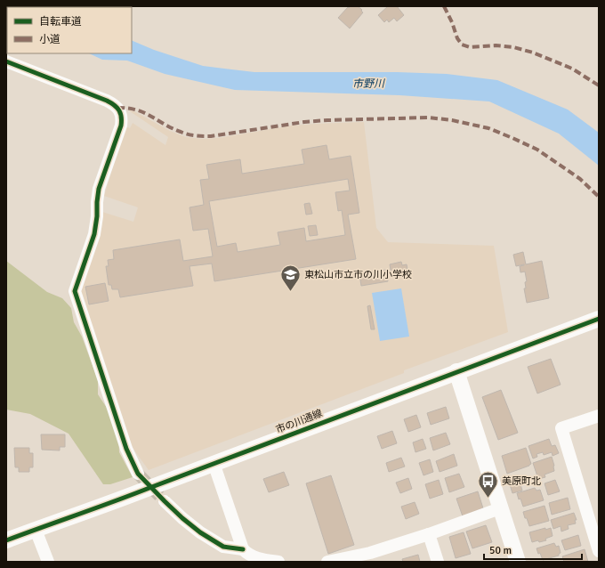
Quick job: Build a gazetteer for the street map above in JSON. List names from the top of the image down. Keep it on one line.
{"streets":{"street":["市の川通線"]},"water":["市野川"],"places":{"school or university":["東松山市立市の川小学校"],"bus stop":["美原町北"]},"legend":["自転車道","小道"],"scale_bar":"50 m"}
